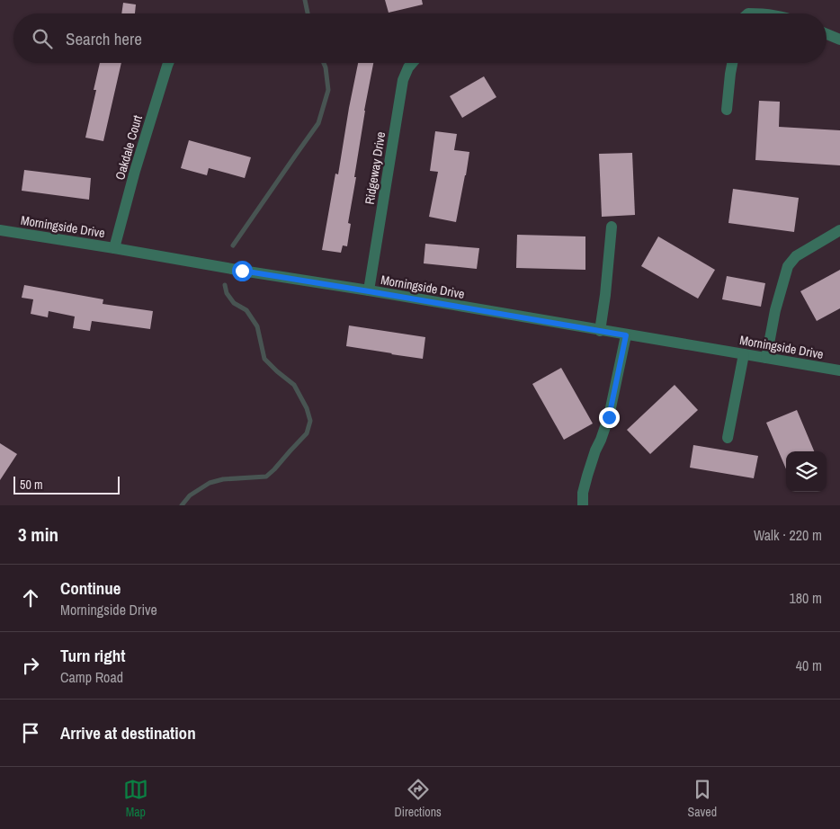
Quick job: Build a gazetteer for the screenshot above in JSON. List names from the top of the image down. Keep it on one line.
{"streets":{"street":["Oakdale Court","Ridgeway Drive","Morningside Drive"]},"crossings":[["Oakdale Court","Morningside Drive"],["Ridgeway Drive","Morningside Drive"]],"scale_bar":"50 m","page":{"search":"Search here","scale":"50 m","heading":["3 min","Walk · 220 m"],"list":[["Continue","Morningside Drive","180 m"],["Turn right","Camp Road","40 m"],"Arrive at destination"],"nav":["Map","Directions","Saved"]}}
